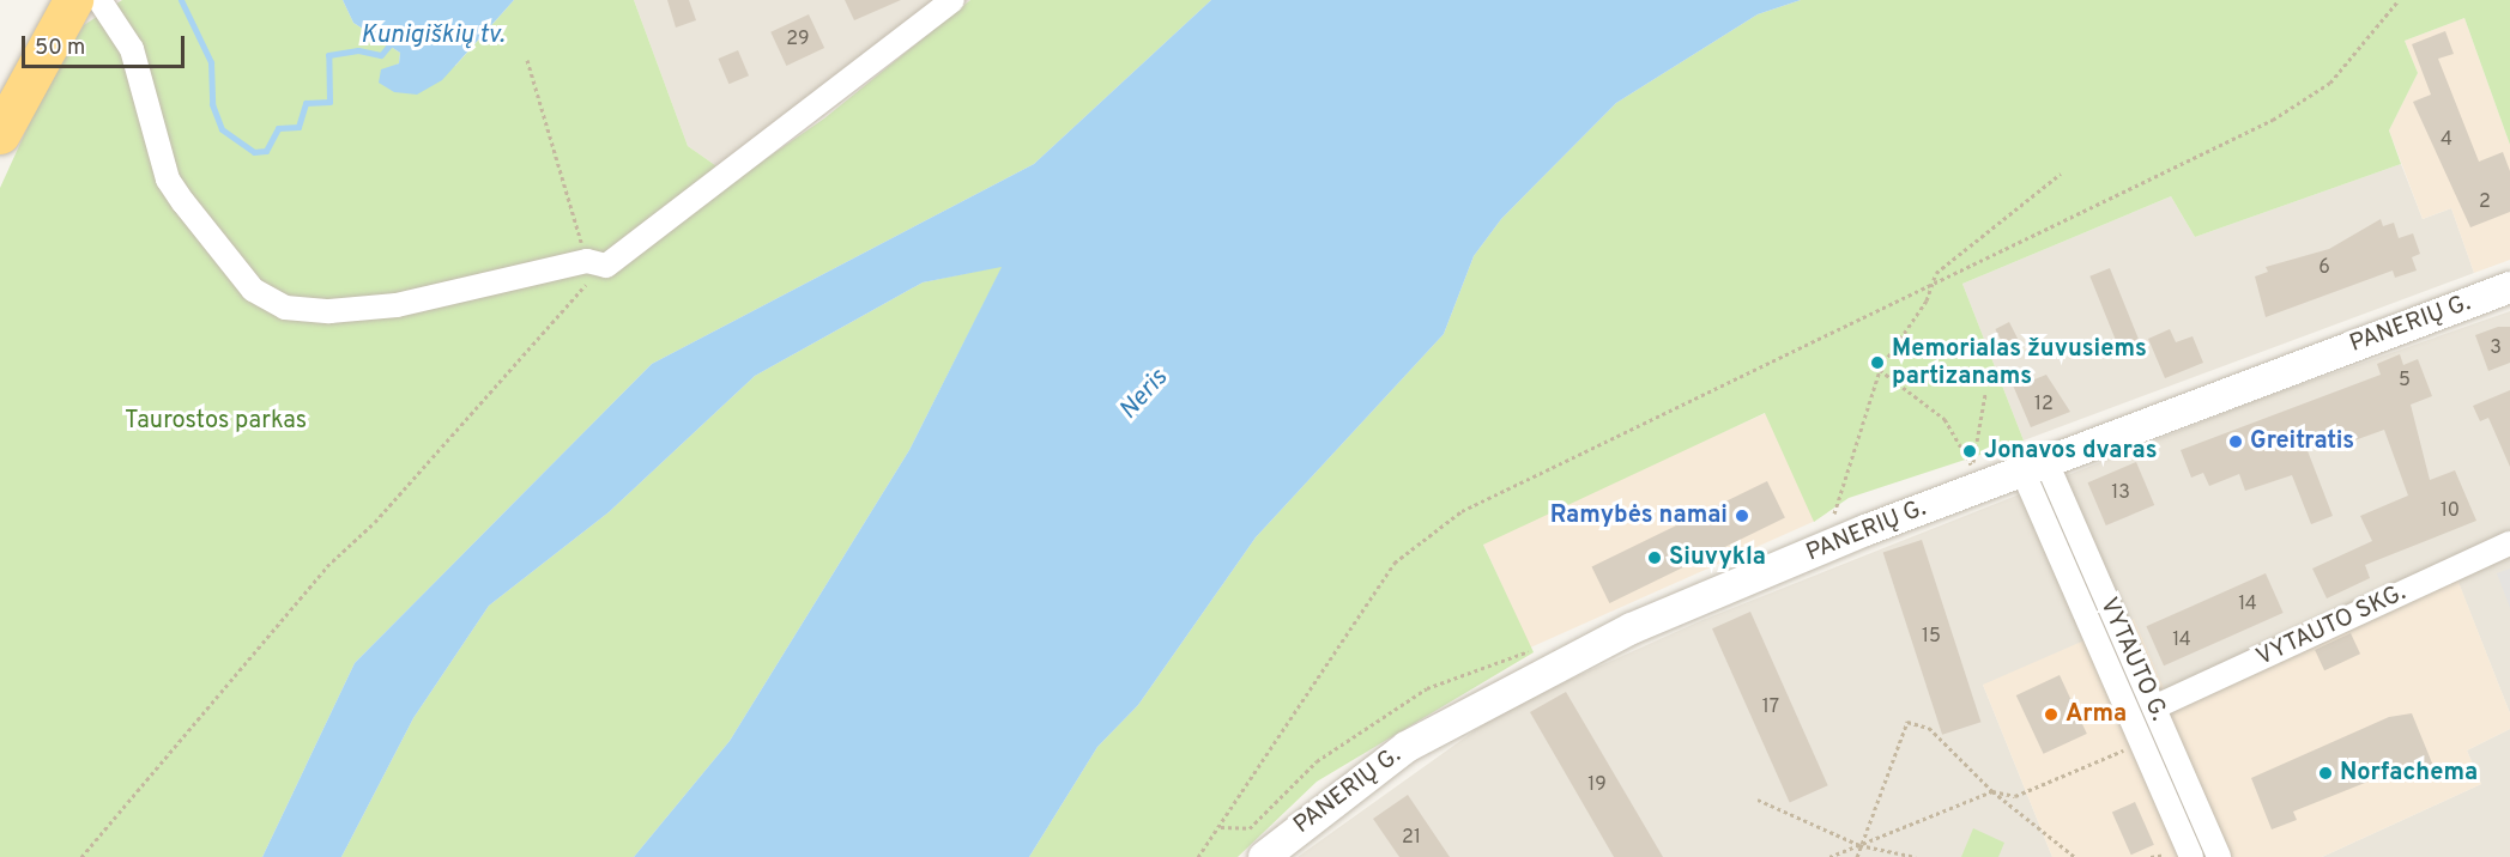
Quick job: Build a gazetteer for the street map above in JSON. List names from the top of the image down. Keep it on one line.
{"streets":{"street":["PANERIŲ G.","VYTAUTO SKG.","VYTAUTO G."]},"crossings":[["PANERIŲ G.","VYTAUTO G."],["VYTAUTO SKG.","VYTAUTO G."]],"water":["Kunigiškių tv.","Neris"],"parks":["Taurostos parkas"],"places":["Memorialas žuvusiems partizanams","Greitratis","Jonavos dvaras","Ramybės namai","Siuvykla","Arma","Norfachema"],"house_numbers":["29","4","2","6","3","5","12","13","10","14","15","14","17","19","21"],"scale_bar":"50 m"}
